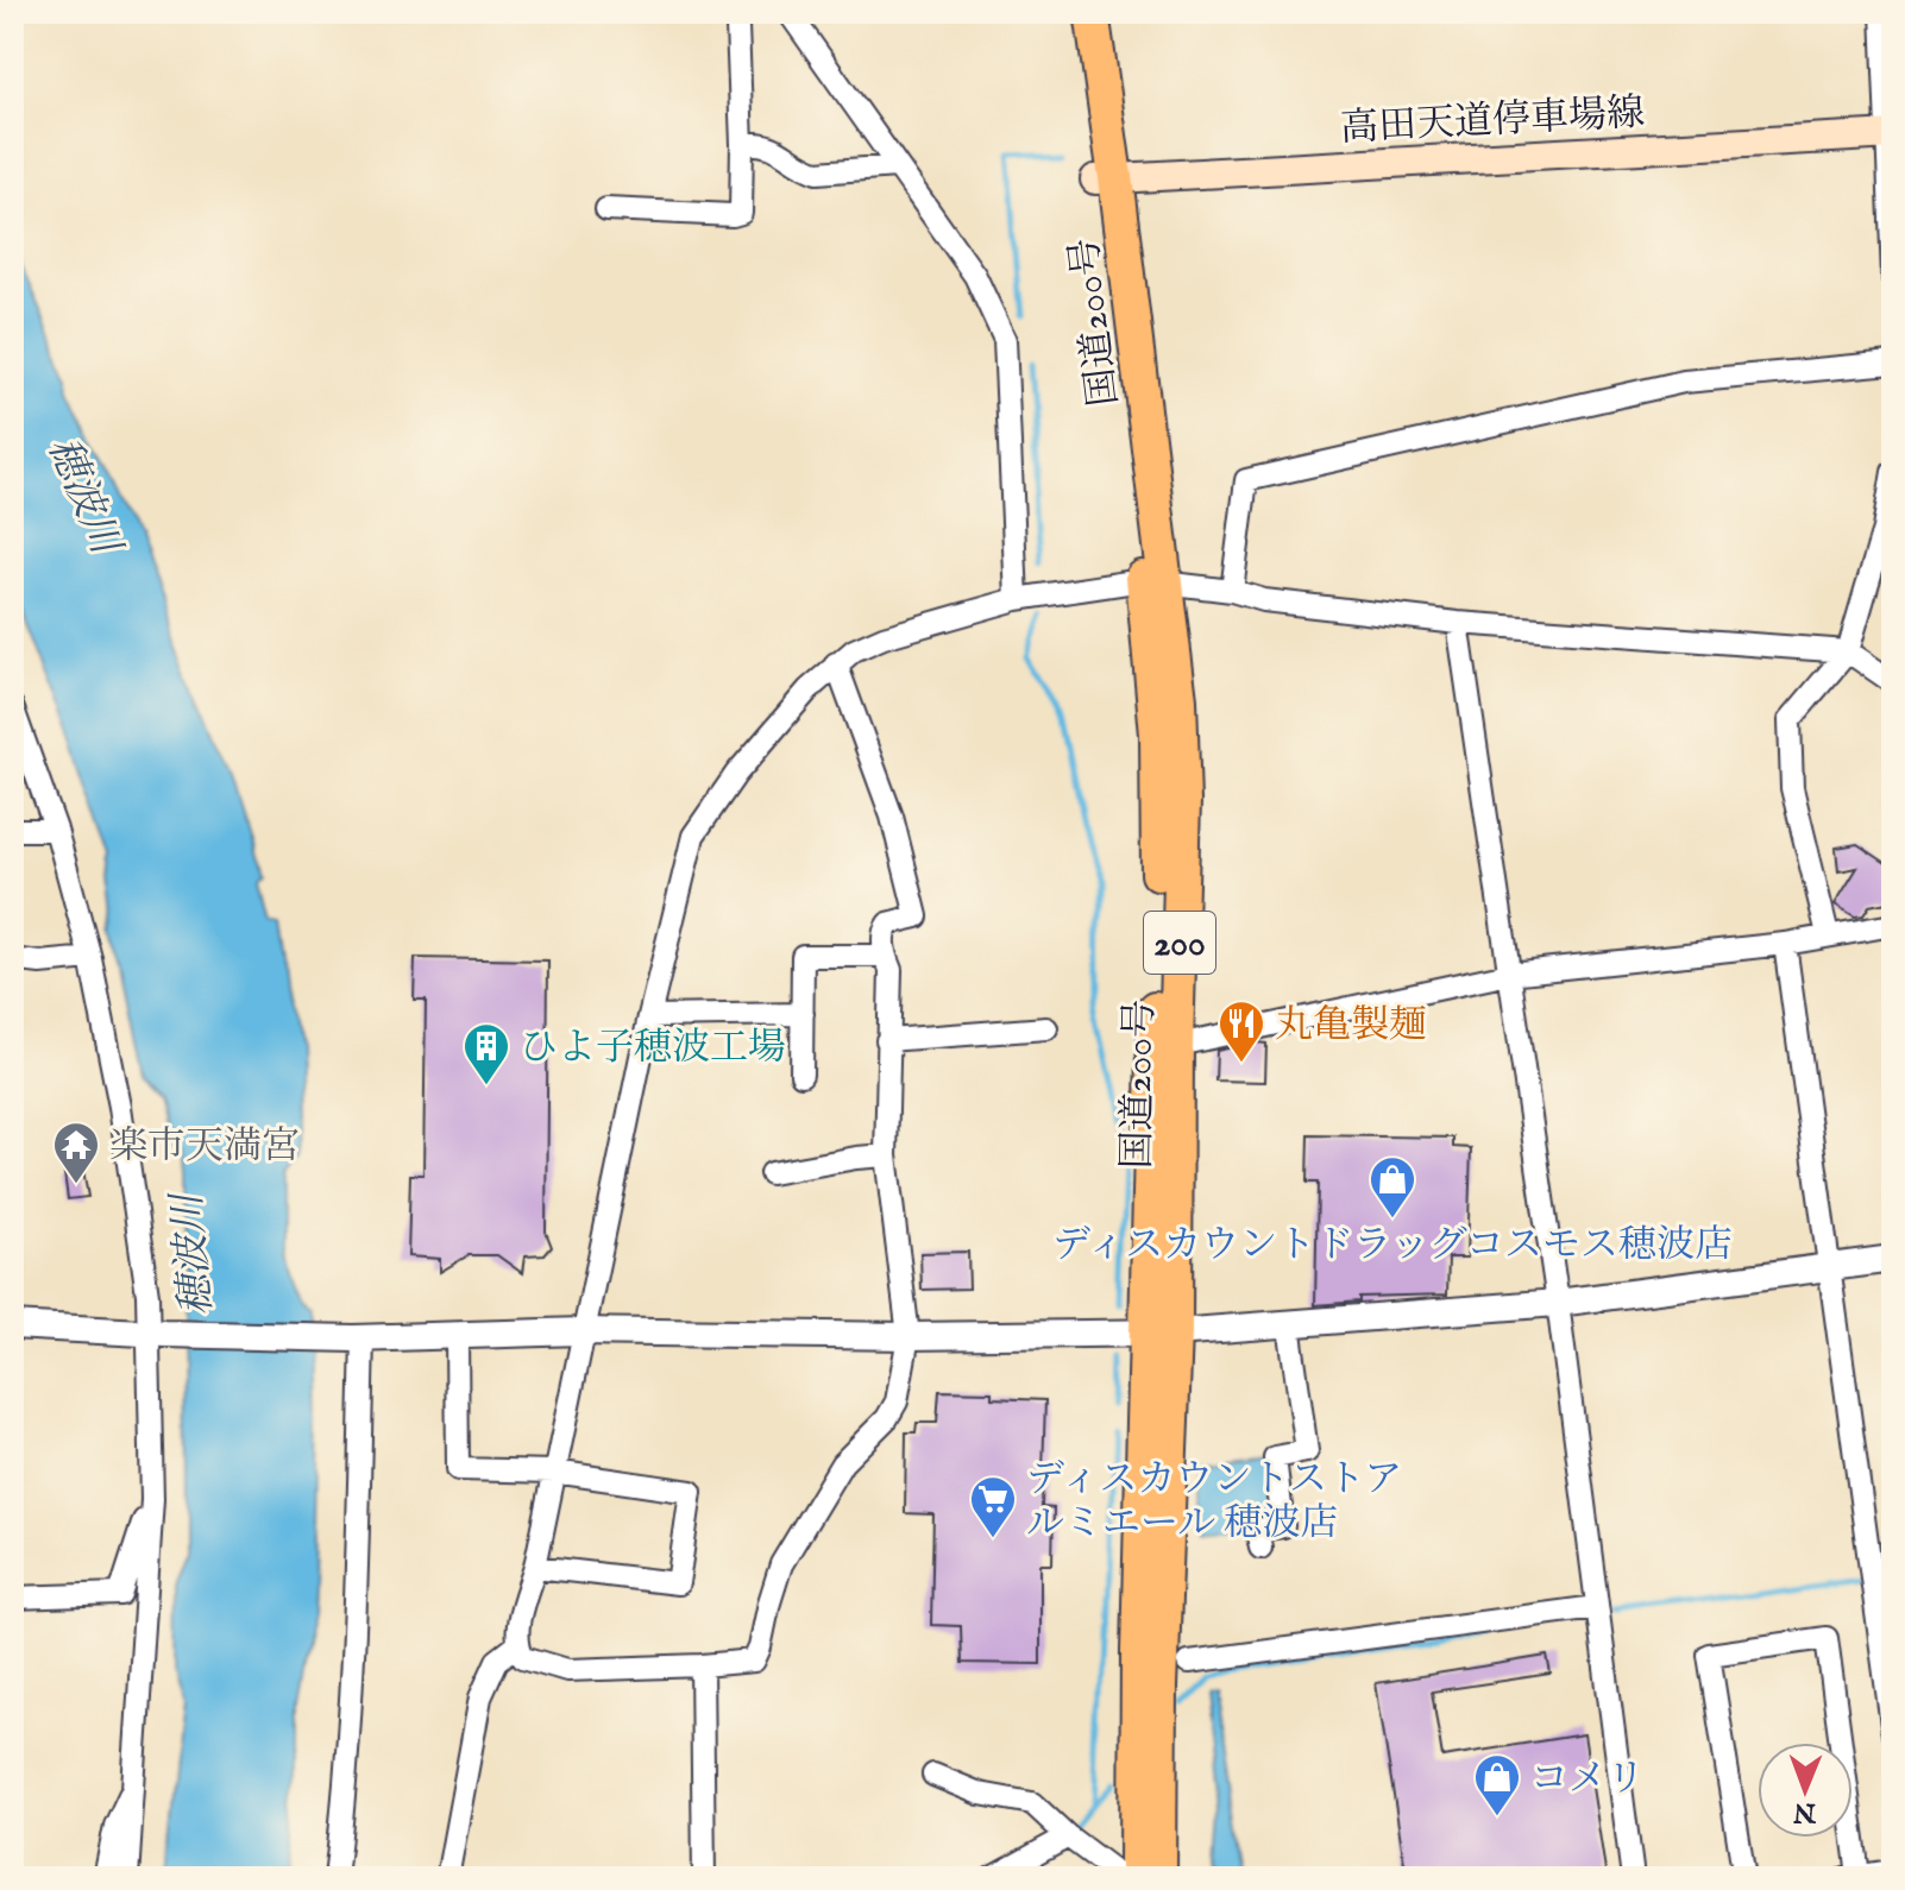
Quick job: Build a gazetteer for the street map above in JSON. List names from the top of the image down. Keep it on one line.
{"streets":{"highway":["国道200号","200"],"main road":["高田天道停車場線"]},"crossings":[["高田天道停車場線","国道200号"]],"water":["穂波川"],"places":{"restaurant":["丸亀製麺"],"building":["ひよ子穂波工場"],"temple":["楽市天満宮"],"shop":["ディスカウントドラッグコスモス穂波店","コメリ"],"supermarket":["ディスカウントストア ルミエール 穂波店"]},"north":"bottom"}
